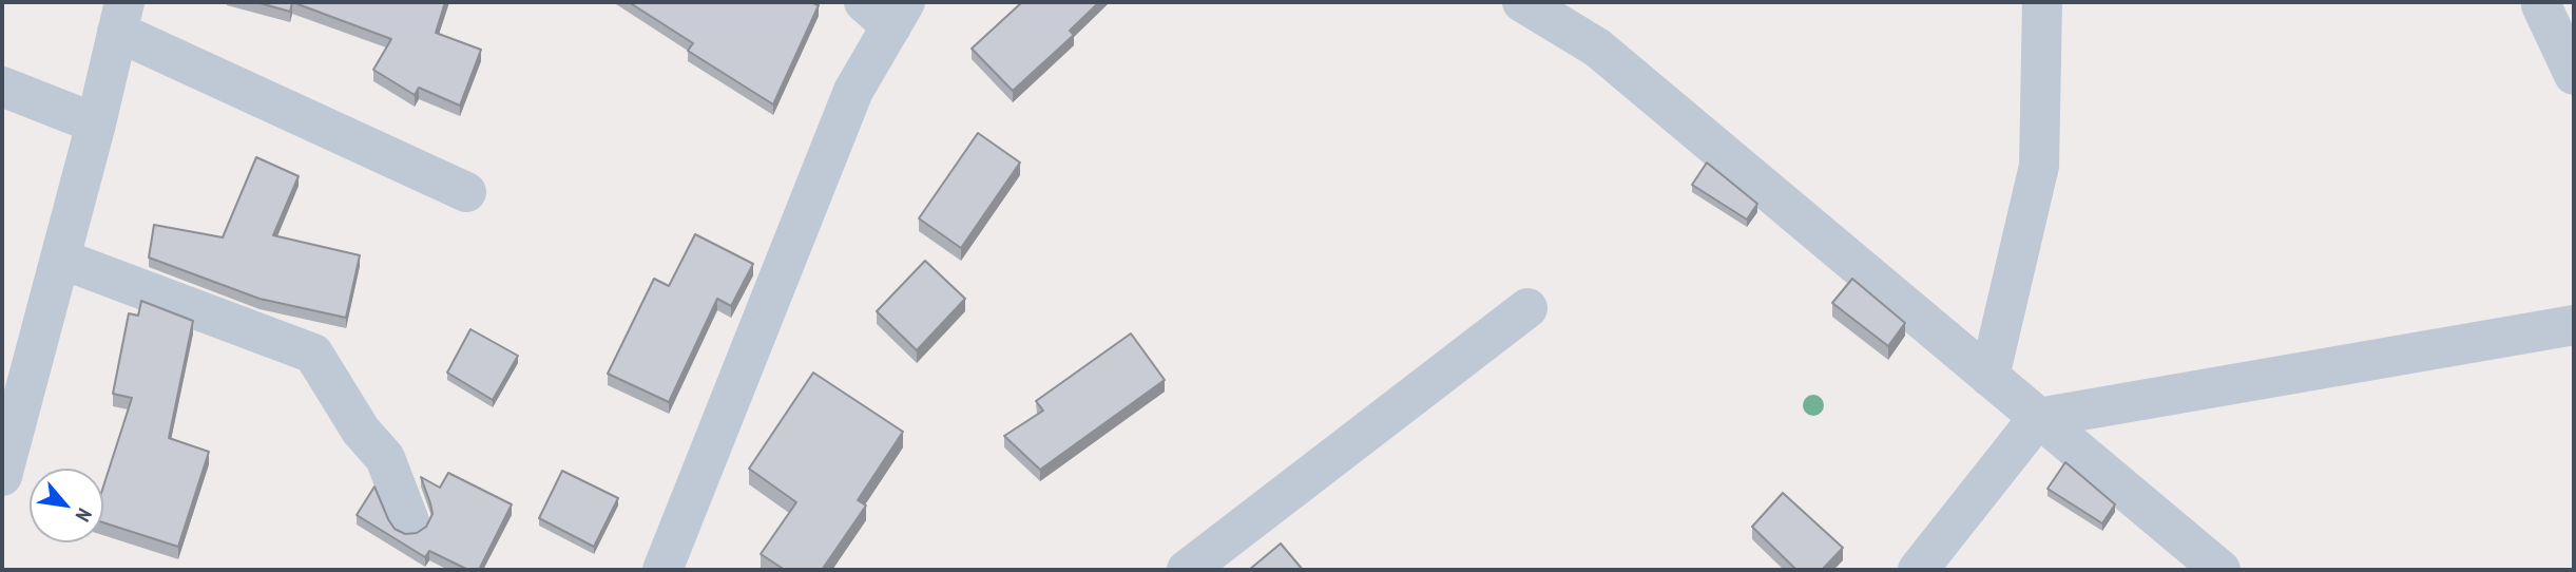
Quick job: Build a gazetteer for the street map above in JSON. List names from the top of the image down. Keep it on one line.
{"north":"bottom right"}
